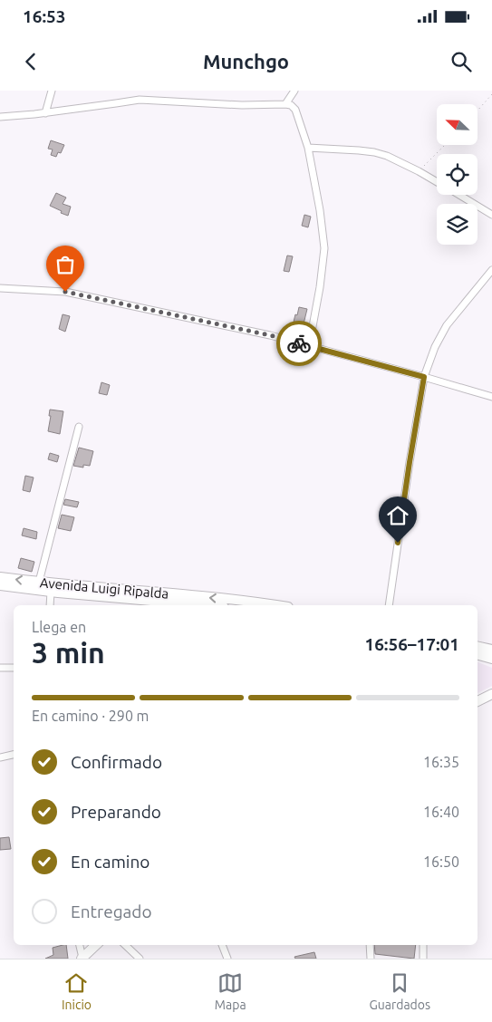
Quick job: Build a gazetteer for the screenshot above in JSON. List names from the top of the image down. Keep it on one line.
{"streets":{"street":["Avenida Luigi Ripalda"]},"north":"top left","page":{"status":"16:53","header":"Munchgo","heading":["3 min","Llega en","16:56–17:01"],"bar":"En camino · 290 m","list":[["Confirmado","16:35"],["Preparando","16:40"],["En camino","16:50"],"Entregado"],"tabs":["Inicio","Mapa","Guardados"]}}
